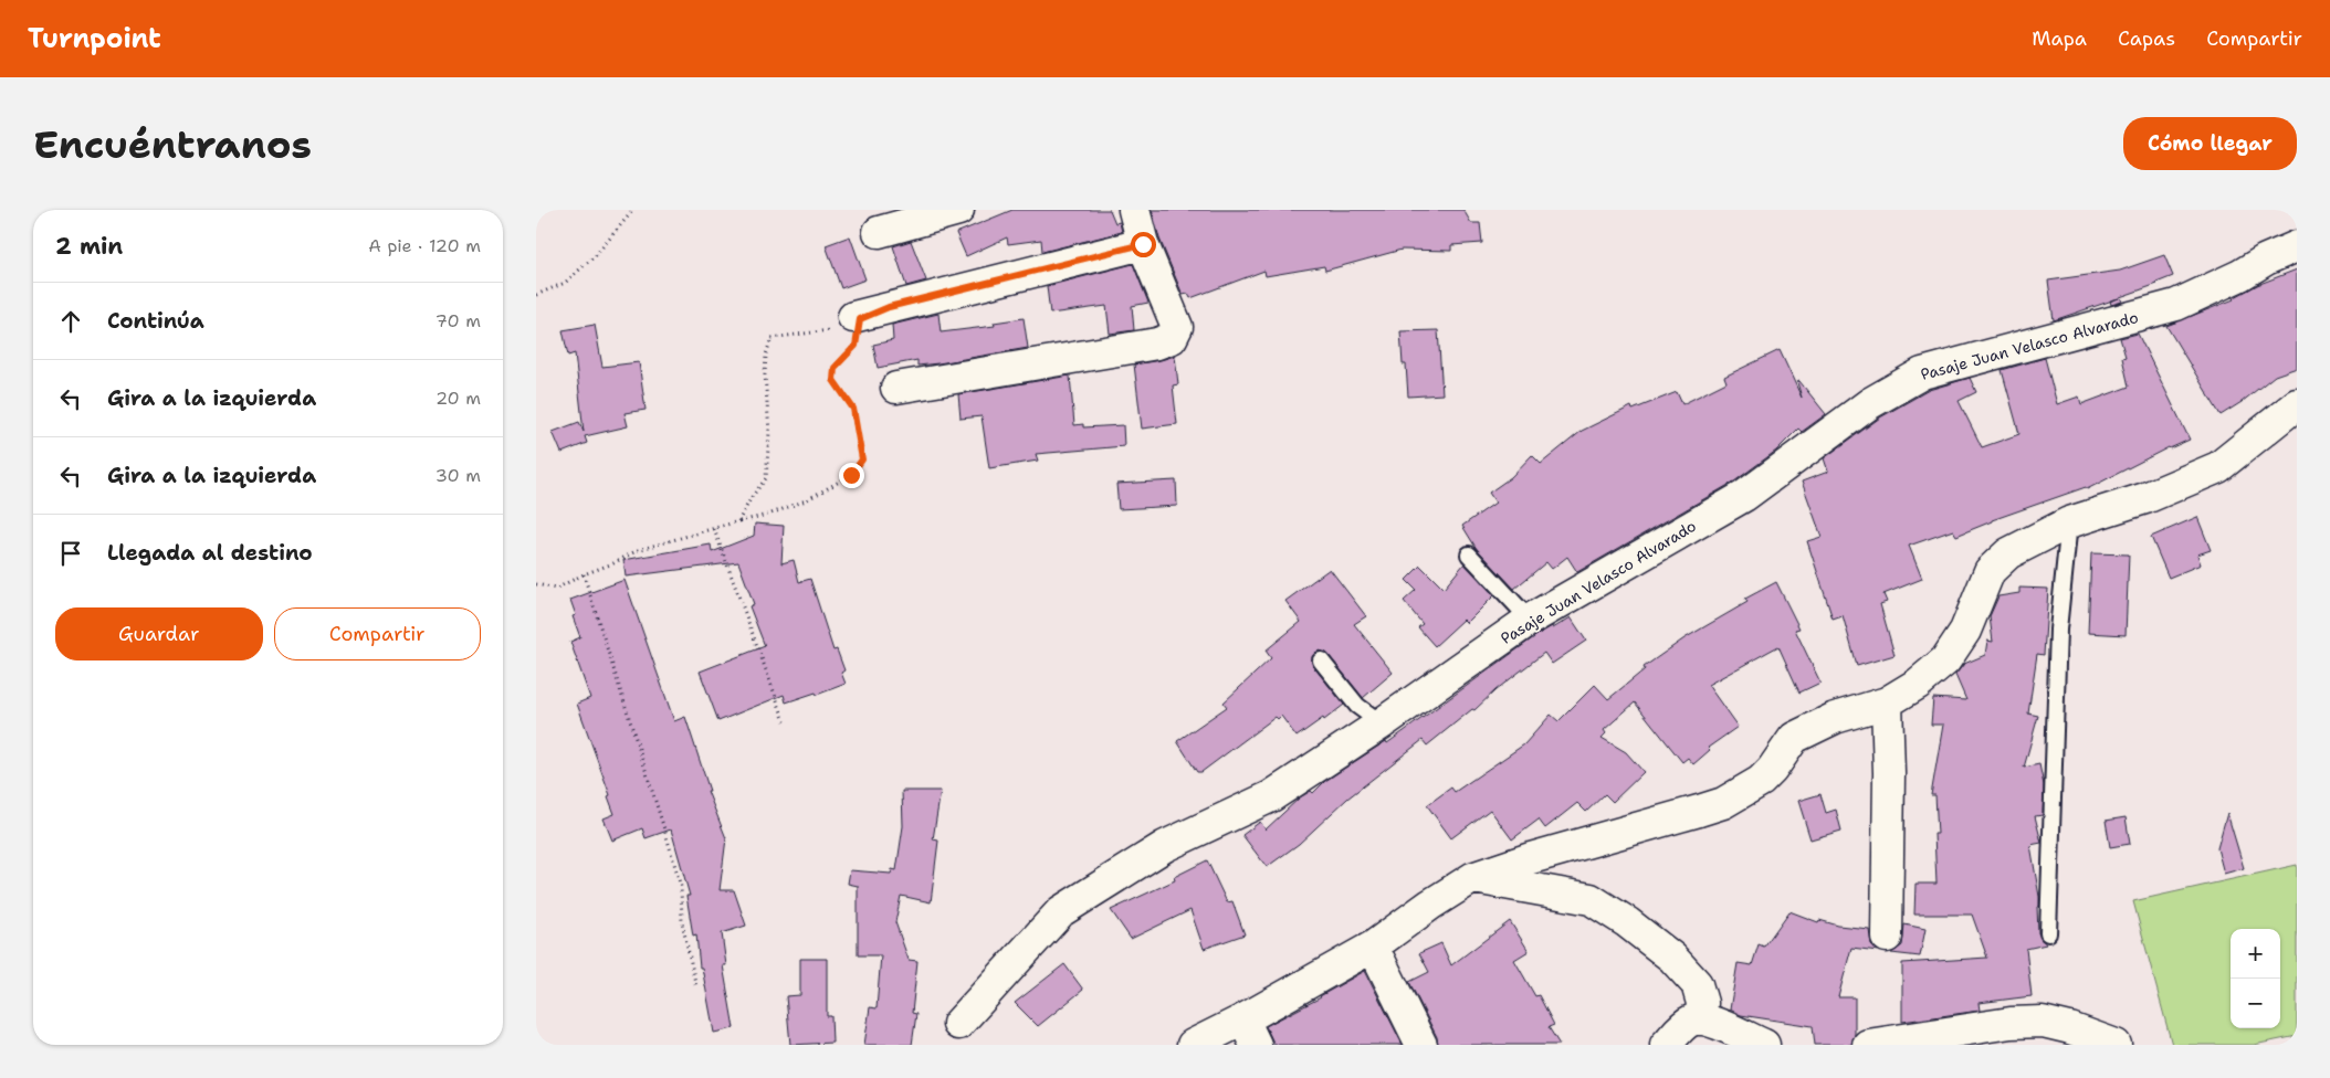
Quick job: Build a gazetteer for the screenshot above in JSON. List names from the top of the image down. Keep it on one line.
{"streets":{"street":["Pasaje Juan Velasco Alvarado"]},"page":{"header":"Turnpoint","nav":["Mapa","Capas","Compartir"],"buttons":["Cómo llegar",["Guardar","Compartir"]],"title":"Encuéntranos","heading":["2 min","A pie · 120 m"],"list":[["Continúa","70 m"],["Gira a la izquierda","20 m"],["Gira a la izquierda","30 m"],"Llegada al destino"],"map_buttons":["+","−"]}}
